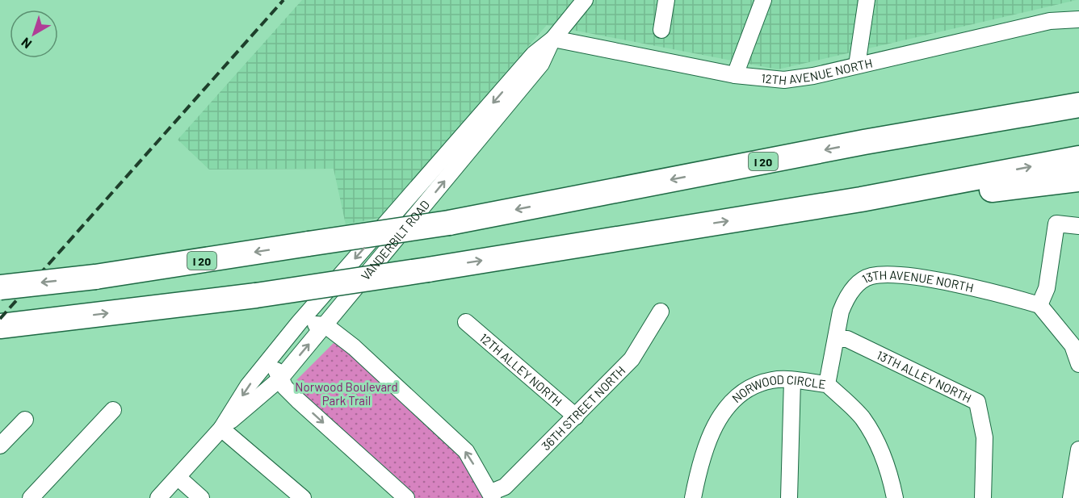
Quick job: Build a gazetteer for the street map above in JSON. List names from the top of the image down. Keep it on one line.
{"streets":{"highway":["I 20"],"street":["12TH AVENUE NORTH","VANDERBILT ROAD","13TH AVENUE NORTH","12TH ALLEY NORTH","13TH ALLEY NORTH","NORWOOD CIRCLE","36TH STREET NORTH"]},"crossings":[["12TH AVENUE NORTH","VANDERBILT ROAD"],["13TH AVENUE NORTH","13TH ALLEY NORTH"],["13TH AVENUE NORTH","NORWOOD CIRCLE"],["12TH ALLEY NORTH","36TH STREET NORTH"]],"parks":["Norwood Boulevard Park Trail"],"north":"bottom left"}
